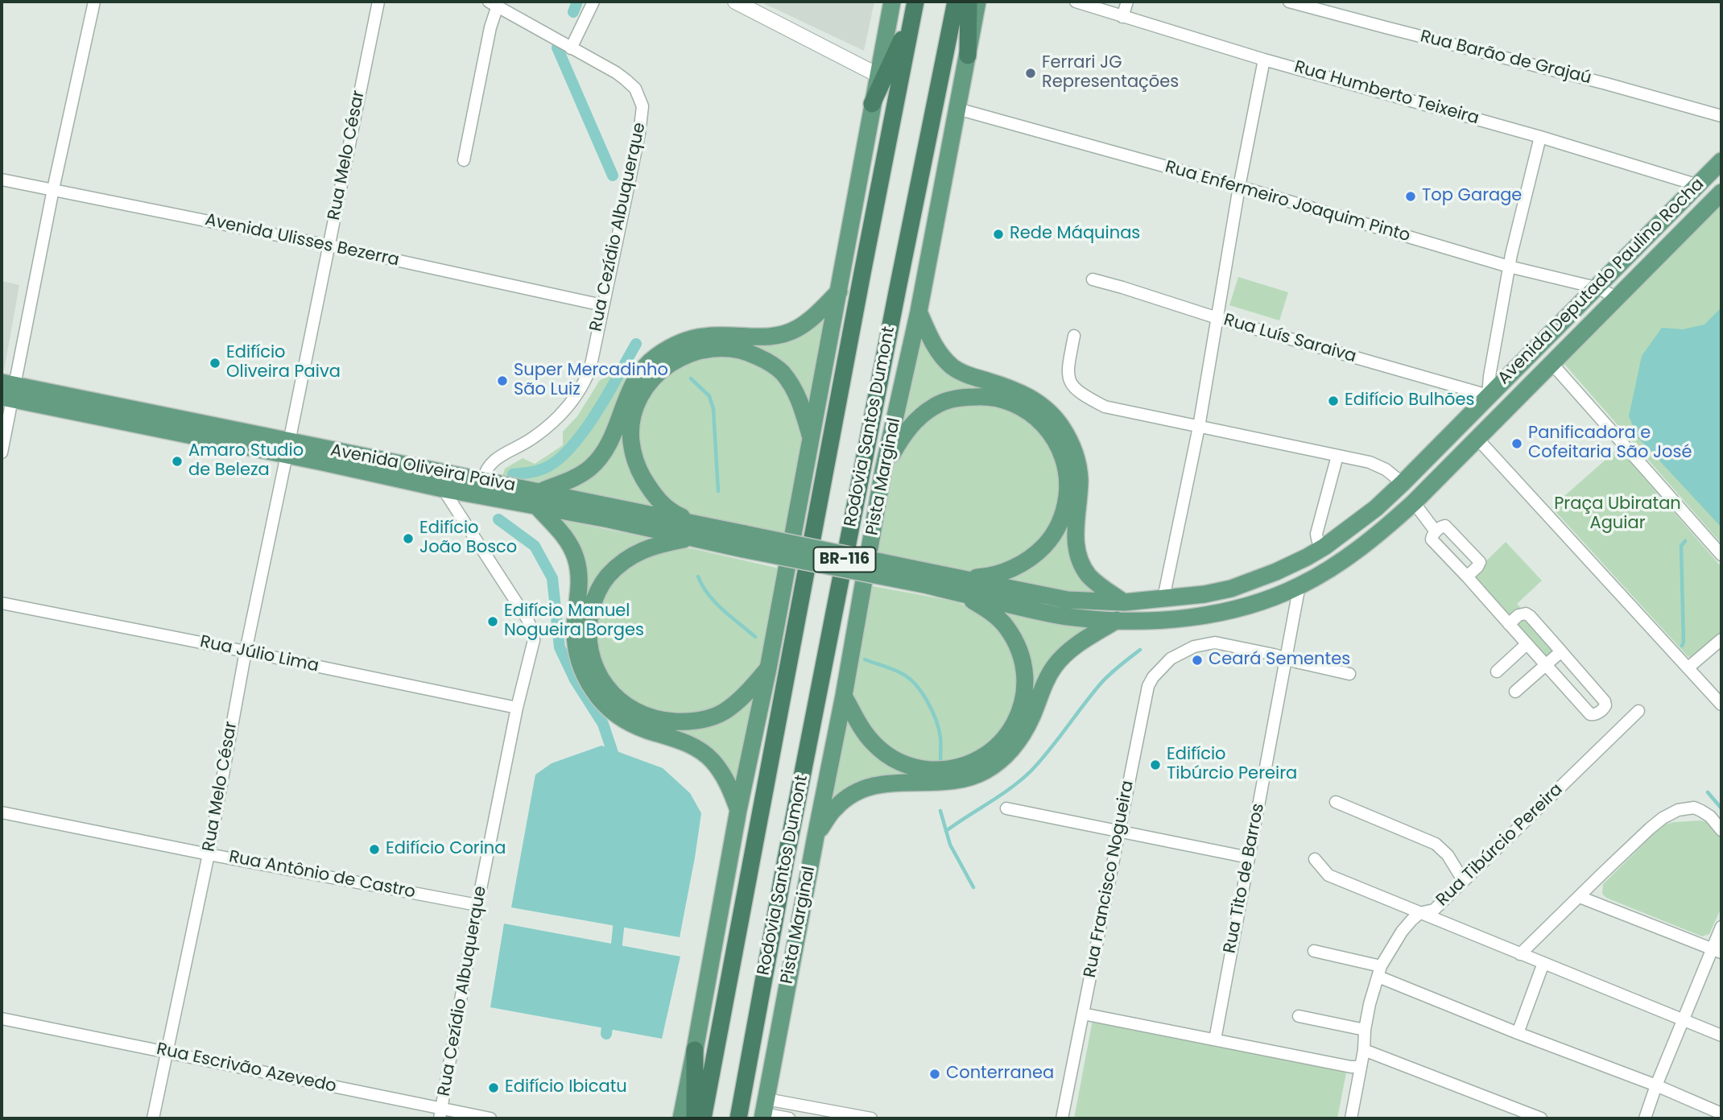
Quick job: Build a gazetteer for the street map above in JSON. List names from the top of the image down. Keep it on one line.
{"streets":{"highway":["Rodovia Santos Dumont","BR-116"],"main road":["Avenida Deputado Paulino Rocha","Avenida Oliveira Paiva","Pista Marginal"],"street":["Rua Barão de Grajaú","Rua Humberto Teixeira","Rua Melo César","Rua Enfermeiro Joaquim Pinto","Rua Cezídio Albuquerque","Avenida Ulisses Bezerra","Rua Luís Saraiva","Rua Júlio Lima","Rua Tibúrcio Pereira","Rua Antônio de Castro","Rua Tito de Barros","Rua Francisco Nogueira","Rua Escrivão Azevedo"]},"crossings":[["Rua Humberto Teixeira","Avenida Deputado Paulino Rocha"],["Rua Melo César","Avenida Ulisses Bezerra"],["Rua Melo César","Avenida Oliveira Paiva"],["Rua Melo César","Rua Júlio Lima"],["Rua Melo César","Rua Antônio de Castro"],["Rua Melo César","Rua Escrivão Azevedo"],["Rua Enfermeiro Joaquim Pinto","Avenida Deputado Paulino Rocha"],["Rua Enfermeiro Joaquim Pinto","Pista Marginal"],["Rua Cezídio Albuquerque","Avenida Ulisses Bezerra"],["Rua Cezídio Albuquerque","Avenida Oliveira Paiva"],["Rua Cezídio Albuquerque","Rua Júlio Lima"],["Rua Cezídio Albuquerque","Rua Antônio de Castro"],["Rua Cezídio Albuquerque","Rua Escrivão Azevedo"],["Avenida Deputado Paulino Rocha","Rua Luís Saraiva"],["Avenida Deputado Paulino Rocha","Avenida Oliveira Paiva"],["Avenida Deputado Paulino Rocha","Rua Tito de Barros"],["Rua Tito de Barros","Rua Francisco Nogueira"]],"parks":["Praça Ubiratan Aguiar"],"places":["Ferrari JG Representações","Top Garage","Rede Máquinas","Edifício Oliveira Paiva","Super Mercadinho São Luiz","Edifício Bulhões","Panificadora e Cofeitaria São José","Amaro Studio de Beleza","Edifício João Bosco","Edifício Manuel Nogueira Borges","Ceará Sementes","Edifício Tibúrcio Pereira","Edifício Corina","Conterranea","Edifício Ibicatu"]}
